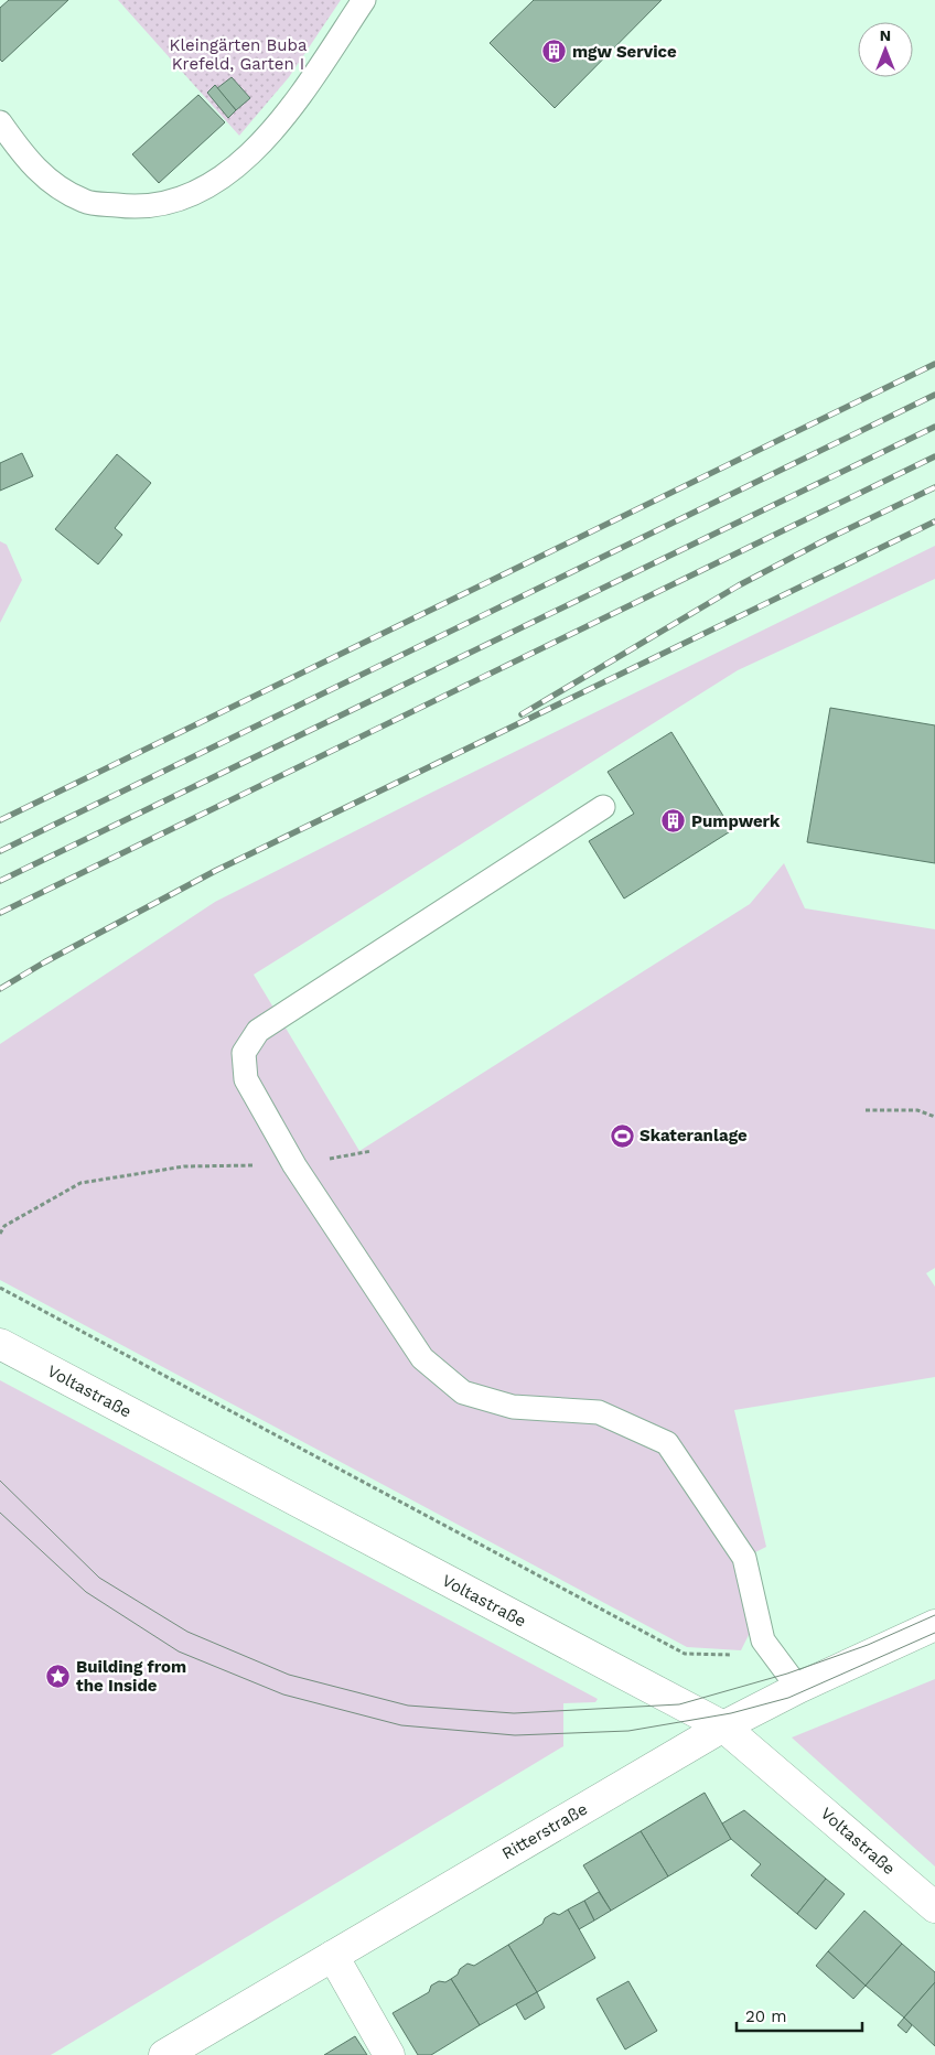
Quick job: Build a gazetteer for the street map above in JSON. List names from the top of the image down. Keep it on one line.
{"streets":{"street":["Voltastraße","Ritterstraße"]},"crossings":[["Voltastraße","Ritterstraße"]],"parks":["Kleingärten Buba Krefeld, Garten I"],"places":{"building":["mgw Service","Pumpwerk"],"sports":["Skateranlage"],"place":["Building from the Inside"]},"scale_bar":"20 m","north":"top"}
